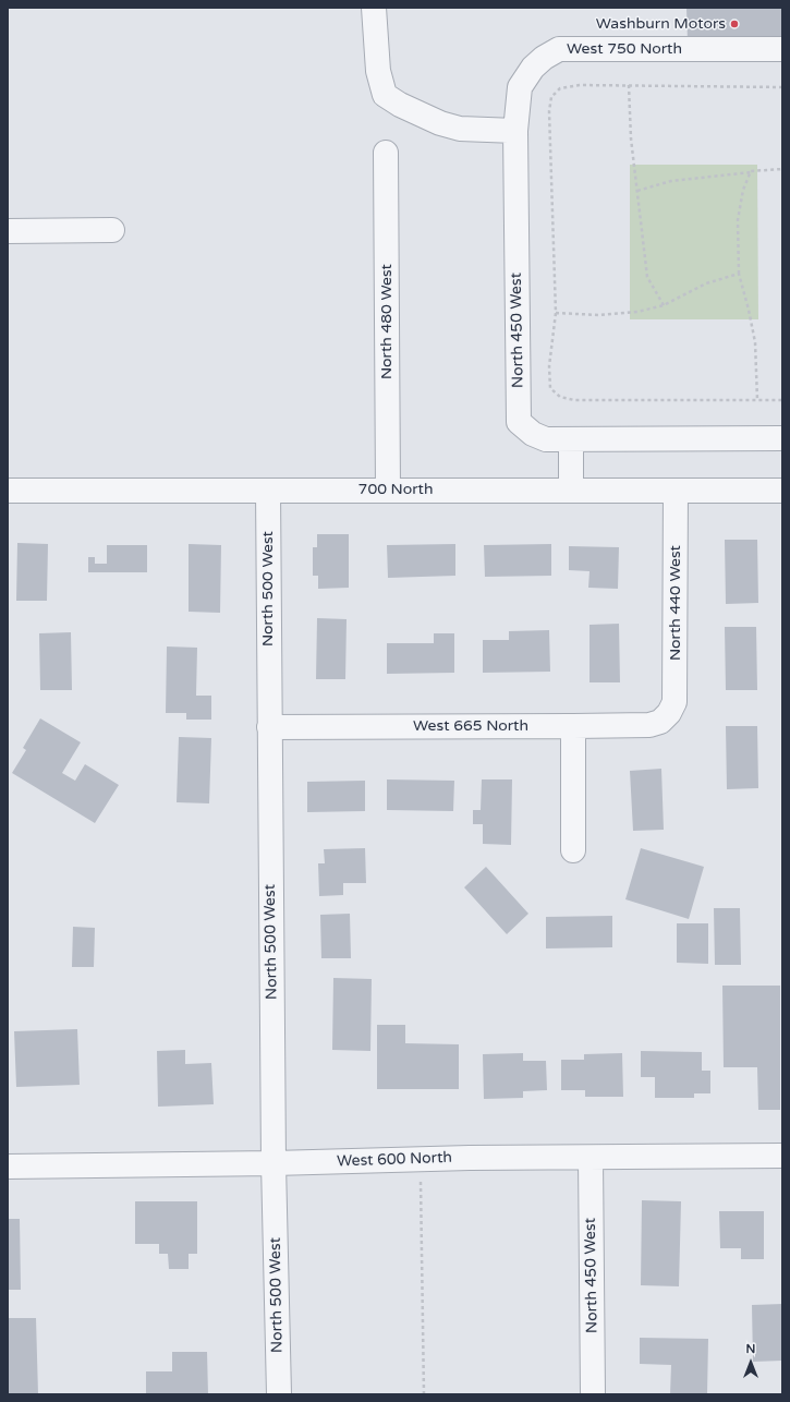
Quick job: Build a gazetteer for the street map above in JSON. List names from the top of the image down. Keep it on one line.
{"streets":{"street":["West 750 North","North 480 West","North 450 West","700 North","North 500 West","North 440 West","West 665 North","West 600 North"]},"crossings":[["West 750 North","North 450 West"],["North 480 West","700 North"],["North 450 West","West 600 North"],["700 North","North 500 West"],["700 North","North 440 West"],["North 500 West","West 665 North"],["North 500 West","West 600 North"],["North 440 West","West 665 North"]],"places":["Washburn Motors"],"north":"top"}
